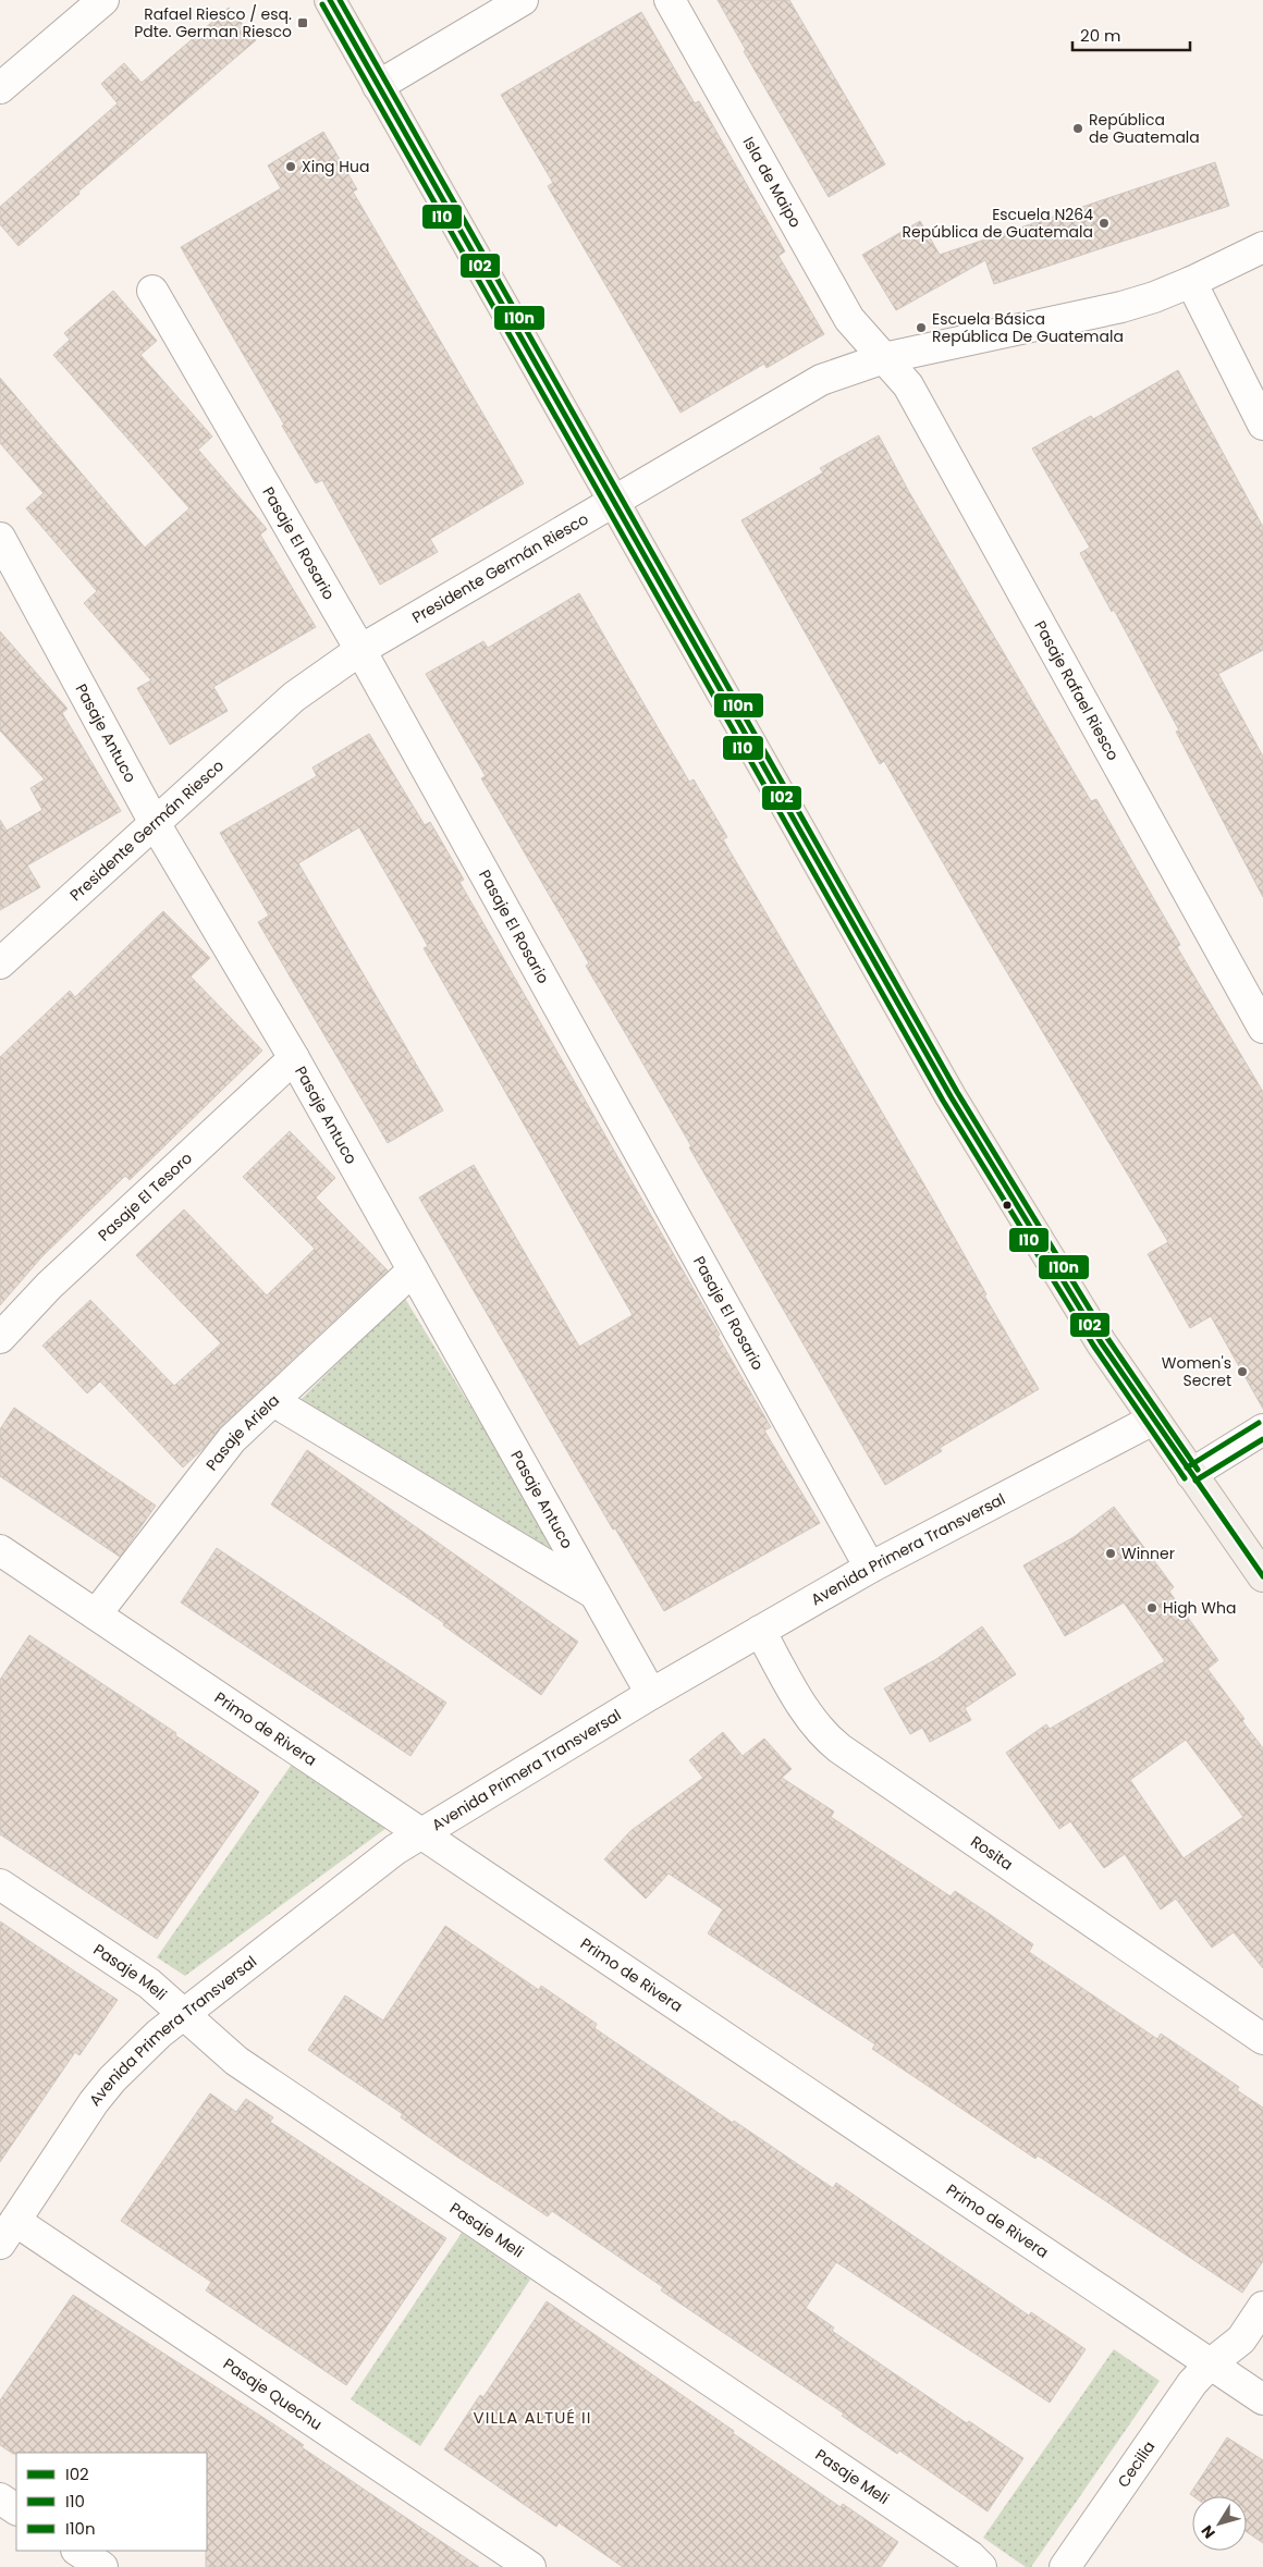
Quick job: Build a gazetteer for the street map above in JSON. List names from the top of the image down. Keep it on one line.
{"streets":{"street":["Isla de Maipo","Pasaje El Rosario","Presidente Germán Riesco","Pasaje Rafael Riesco","Pasaje Antuco","Pasaje El Tesoro","Pasaje Ariela","Avenida Primera Transversal","Primo de Rivera","Rosita","Pasaje Meli","Pasaje Quechu","Cecilia"]},"crossings":[["Isla de Maipo","Presidente Germán Riesco"],["Isla de Maipo","Pasaje Rafael Riesco"],["Pasaje El Rosario","Presidente Germán Riesco"],["Pasaje El Rosario","Avenida Primera Transversal"],["Presidente Germán Riesco","Pasaje Rafael Riesco"],["Presidente Germán Riesco","Pasaje Antuco"],["Pasaje Antuco","Pasaje El Tesoro"],["Pasaje Antuco","Pasaje Ariela"],["Pasaje Antuco","Avenida Primera Transversal"],["Pasaje Ariela","Primo de Rivera"],["Avenida Primera Transversal","Primo de Rivera"],["Avenida Primera Transversal","Rosita"],["Avenida Primera Transversal","Pasaje Meli"],["Avenida Primera Transversal","Pasaje Quechu"],["Primo de Rivera","Cecilia"]],"districts":["VILLA ALTUÉ II"],"places":{"transit":["Rafael Riesco / esq. Pdte. German Riesco"],"other":["República de Guatemala","Xing Hua","Escuela N264 República de Guatemala","Escuela Básica República De Guatemala","Women's Secret","Winner","High Wha"]},"lines":["transit line I02","transit line I10n","transit line I10"],"legend":["I02","I10","I10n"],"scale_bar":"20 m","north":"bottom left"}
